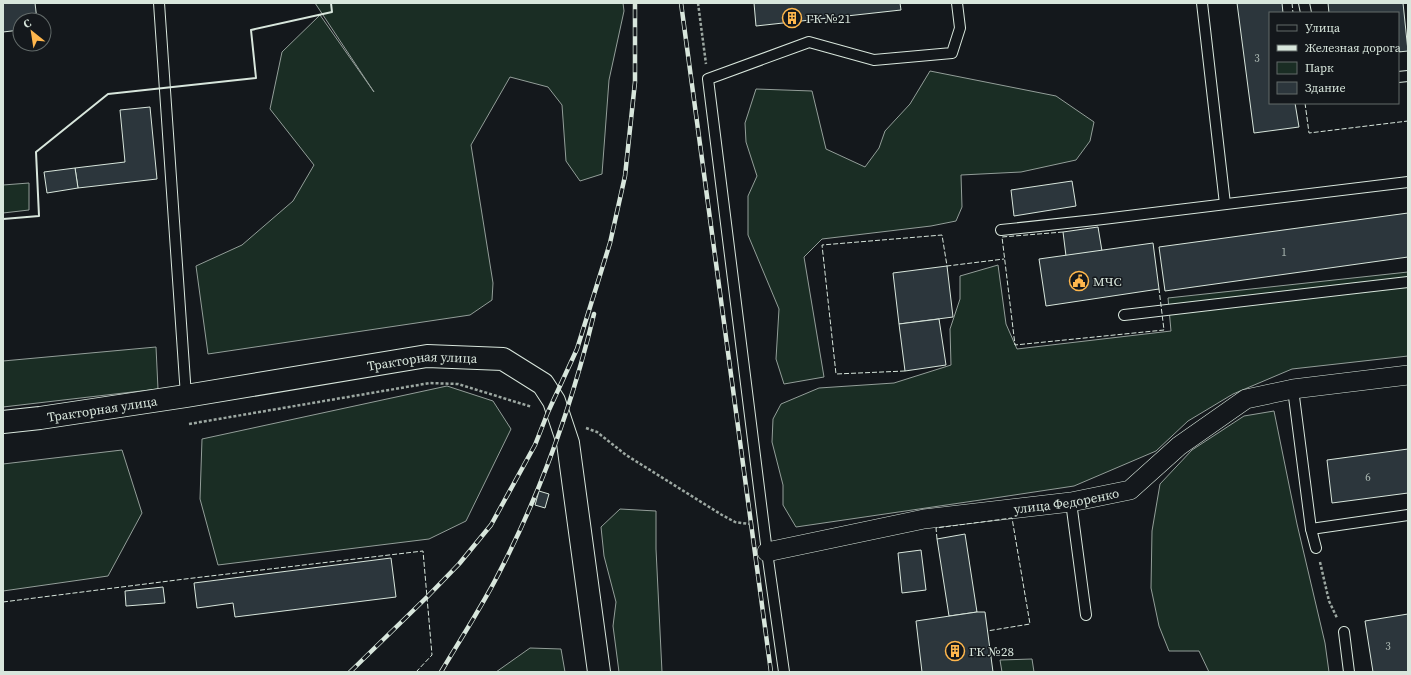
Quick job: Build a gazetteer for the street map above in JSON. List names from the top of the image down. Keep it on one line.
{"streets":{"main road":["Тракторная улица"],"street":["улица Федоренко"]},"places":{"building":["ГК №21","ГК №28"],"public building":["МЧС"]},"house_numbers":["3","1","6","3"],"legend":["Улица","Железная дорога","Парк","Здание"],"north":"top left"}
